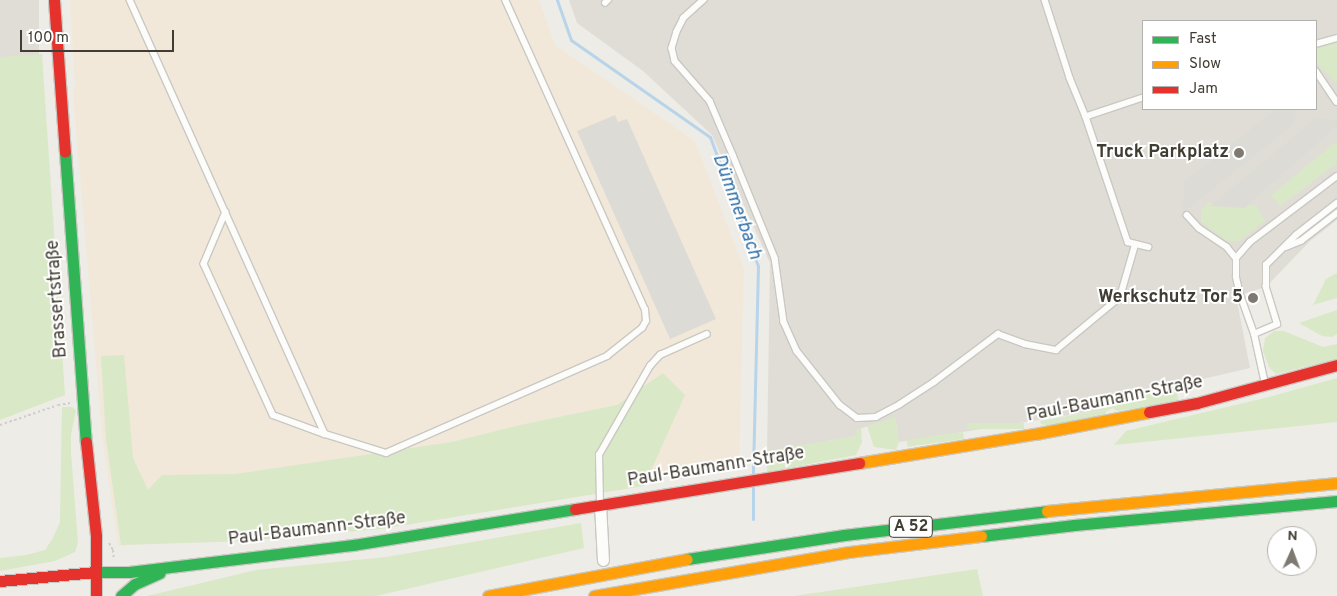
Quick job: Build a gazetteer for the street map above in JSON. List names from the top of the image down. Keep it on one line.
{"streets":{"main road":["Brassertstraße","Paul-Baumann-Straße","A 52"]},"crossings":[["Brassertstraße","Paul-Baumann-Straße"]],"water":["Dümmerbach"],"places":["Truck Parkplatz","Werkschutz Tor 5"],"legend":["Fast","Slow","Jam"],"scale_bar":"100 m","north":"top"}
